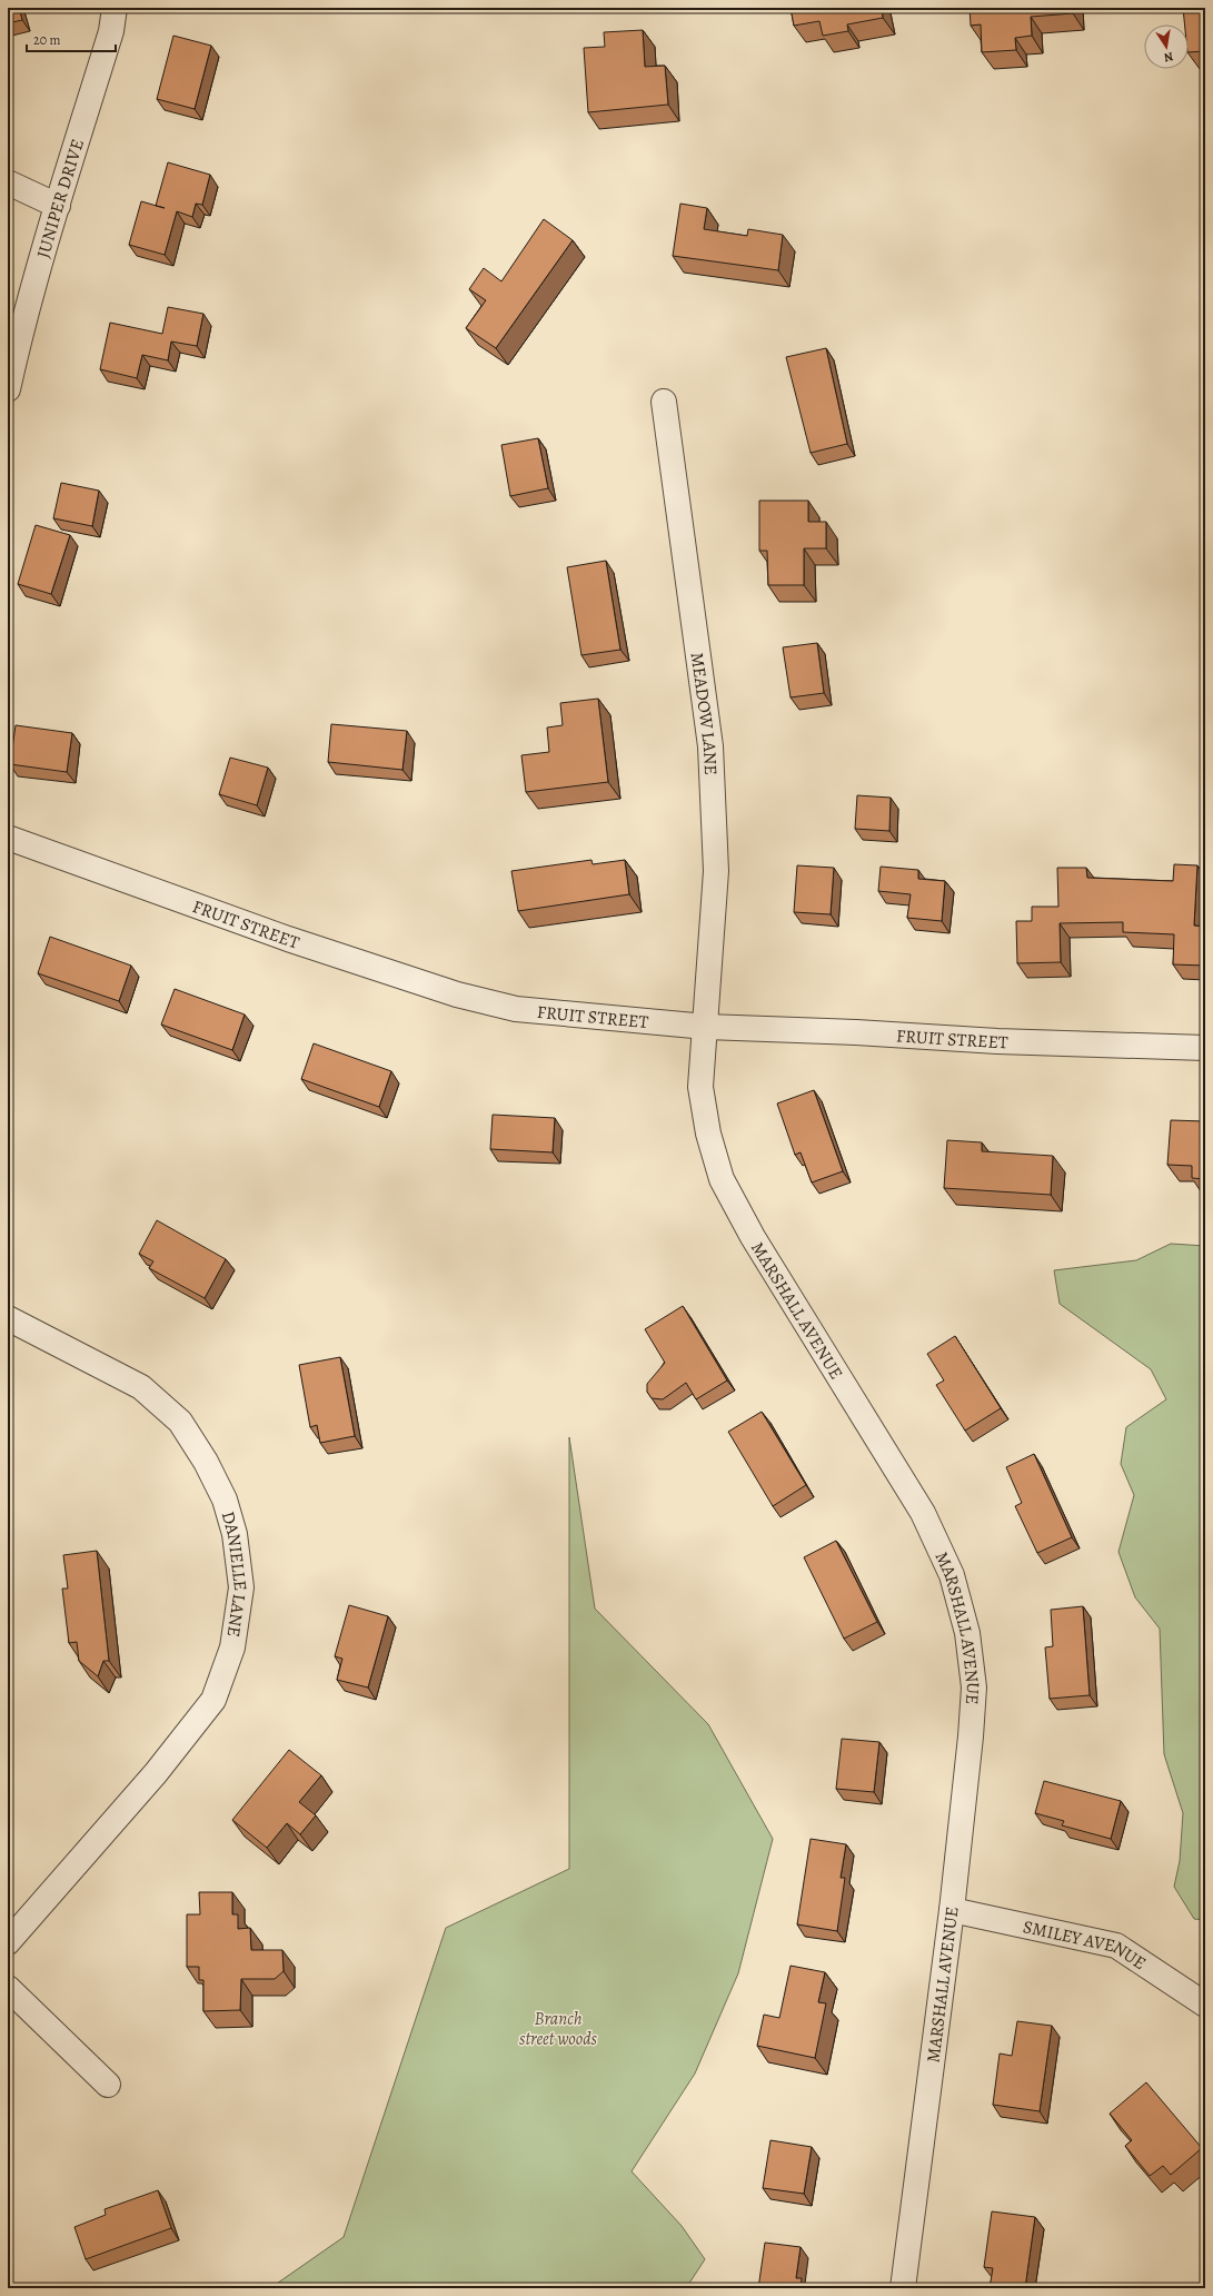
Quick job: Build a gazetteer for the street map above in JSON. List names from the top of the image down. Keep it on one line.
{"streets":{"street":["JUNIPER DRIVE","MEADOW LANE","FRUIT STREET","MARSHALL AVENUE","DANIELLE LANE","SMILEY AVENUE"]},"crossings":[["MEADOW LANE","FRUIT STREET"],["MEADOW LANE","MARSHALL AVENUE"],["FRUIT STREET","MARSHALL AVENUE"],["MARSHALL AVENUE","SMILEY AVENUE"]],"parks":["Branch street woods"],"scale_bar":"20 m","north":"bottom"}
